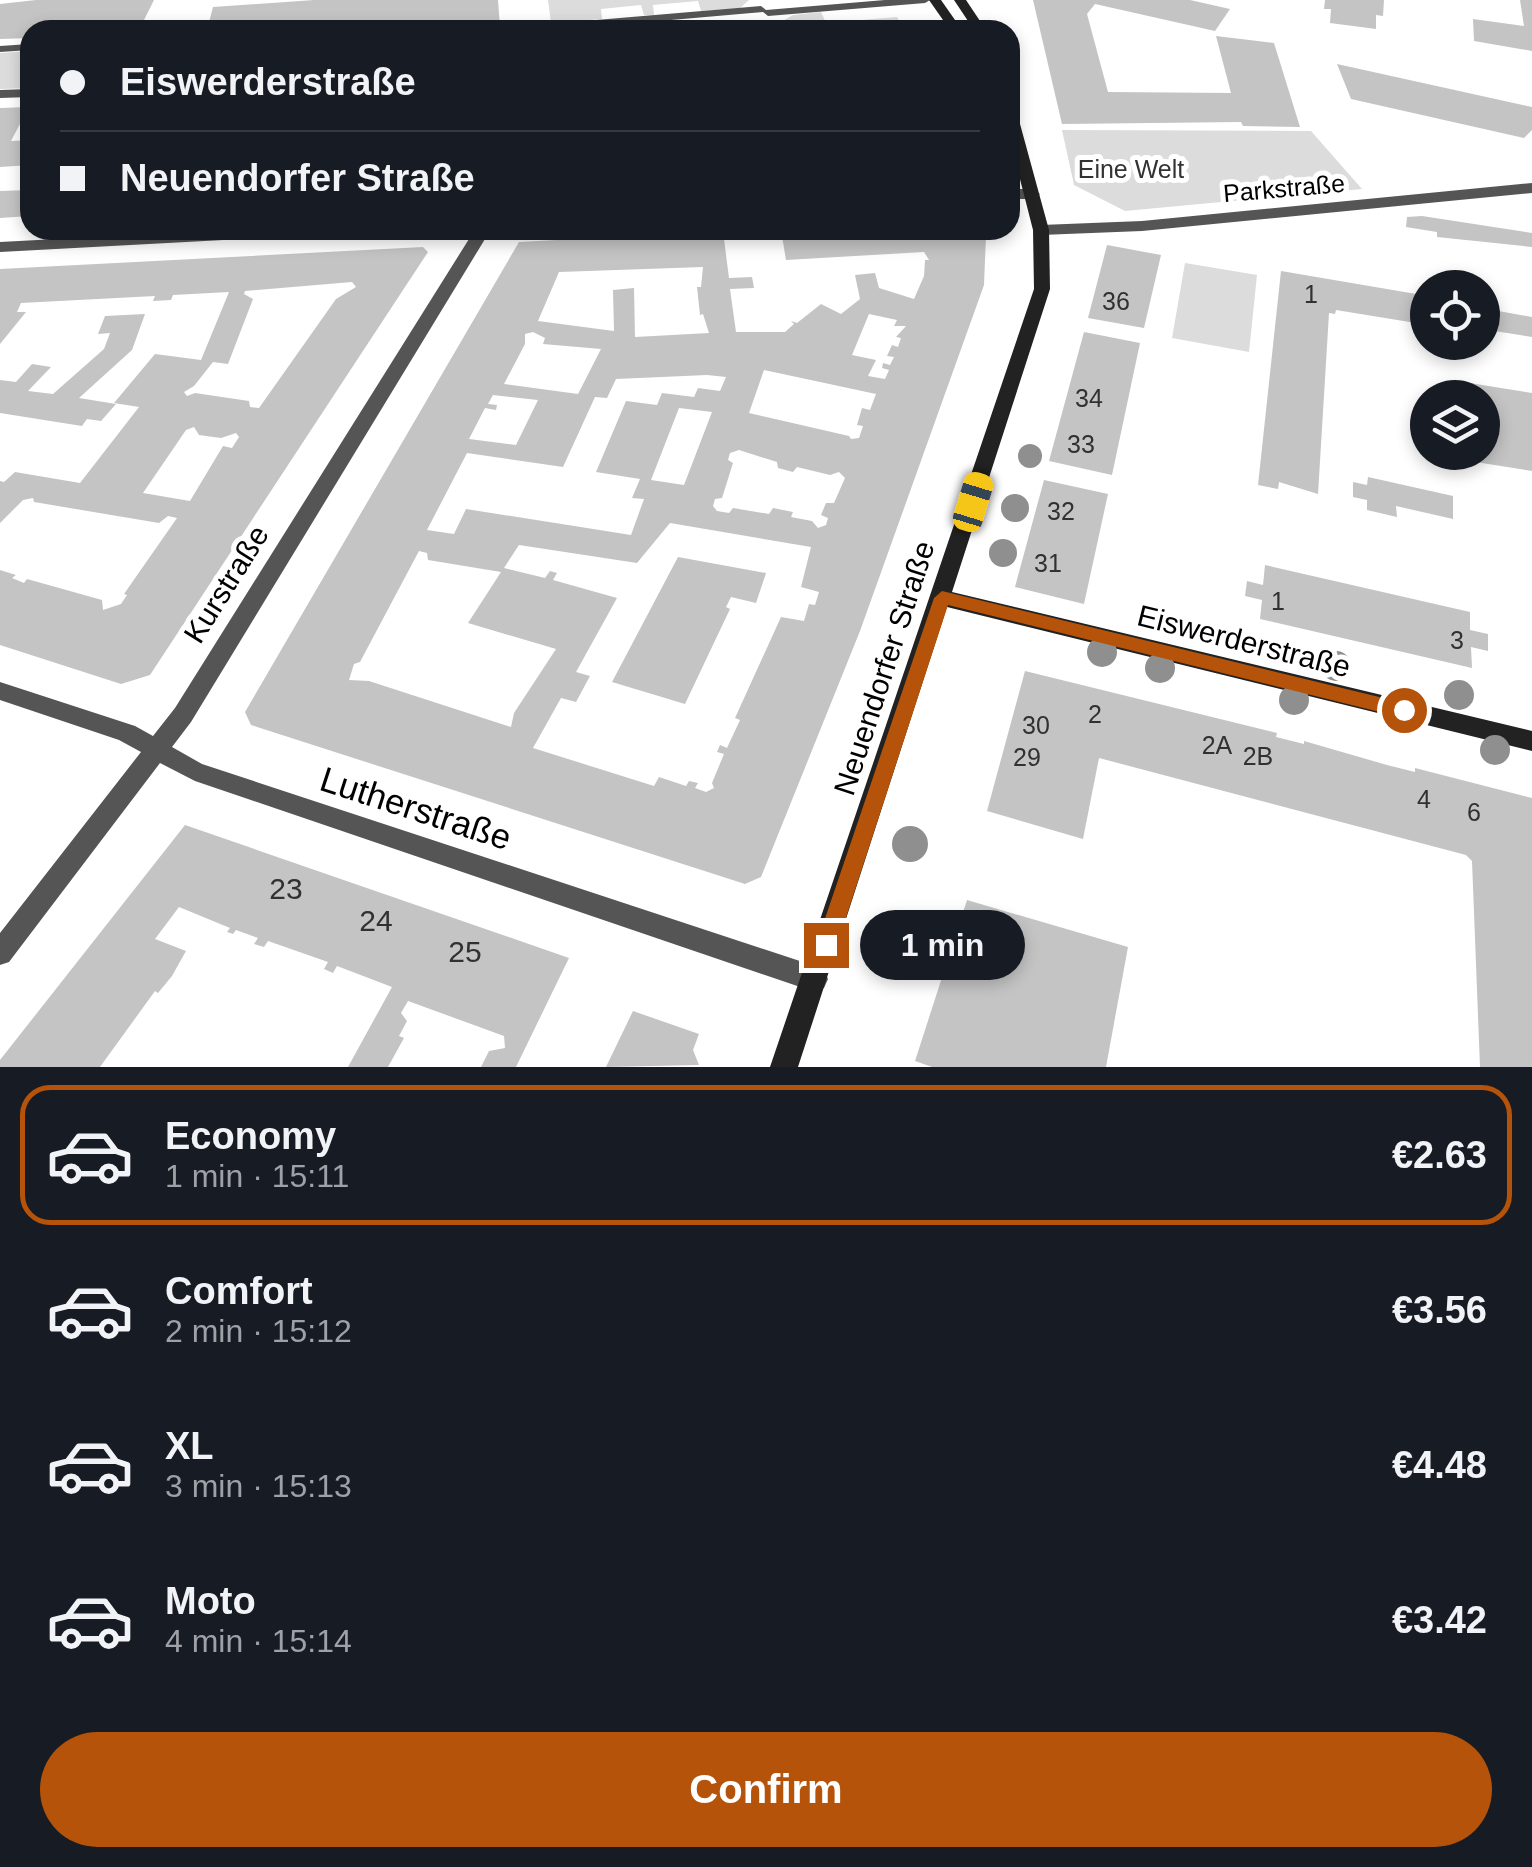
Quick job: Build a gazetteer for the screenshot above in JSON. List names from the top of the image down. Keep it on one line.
{"streets":{"main road":["Eiswerderstraße","Neuendorfer Straße"],"street":["Parkstraße","Kurstraße","Lutherstraße"]},"crossings":[["Parkstraße","Neuendorfer Straße"],["Kurstraße","Lutherstraße"],["Eiswerderstraße","Neuendorfer Straße"],["Neuendorfer Straße","Lutherstraße"]],"parks":["Eine Welt"],"house_numbers":["1","36","34","33","32","31","1","3","2","30","2A","2B","29","4","6","23","24","25"],"page":{"banner":["Eiswerderstraße","Neuendorfer Straße"],"bubble":"1 min","list":[{"name":"Economy","note":"1 min · 15:11","value":"€2.63"},{"name":"Comfort","note":"2 min · 15:12","value":"€3.56"},{"name":"XL","note":"3 min · 15:13","value":"€4.48"},{"name":"Moto","note":"4 min · 15:14","value":"€3.42"}],"buttons":"Confirm"}}
